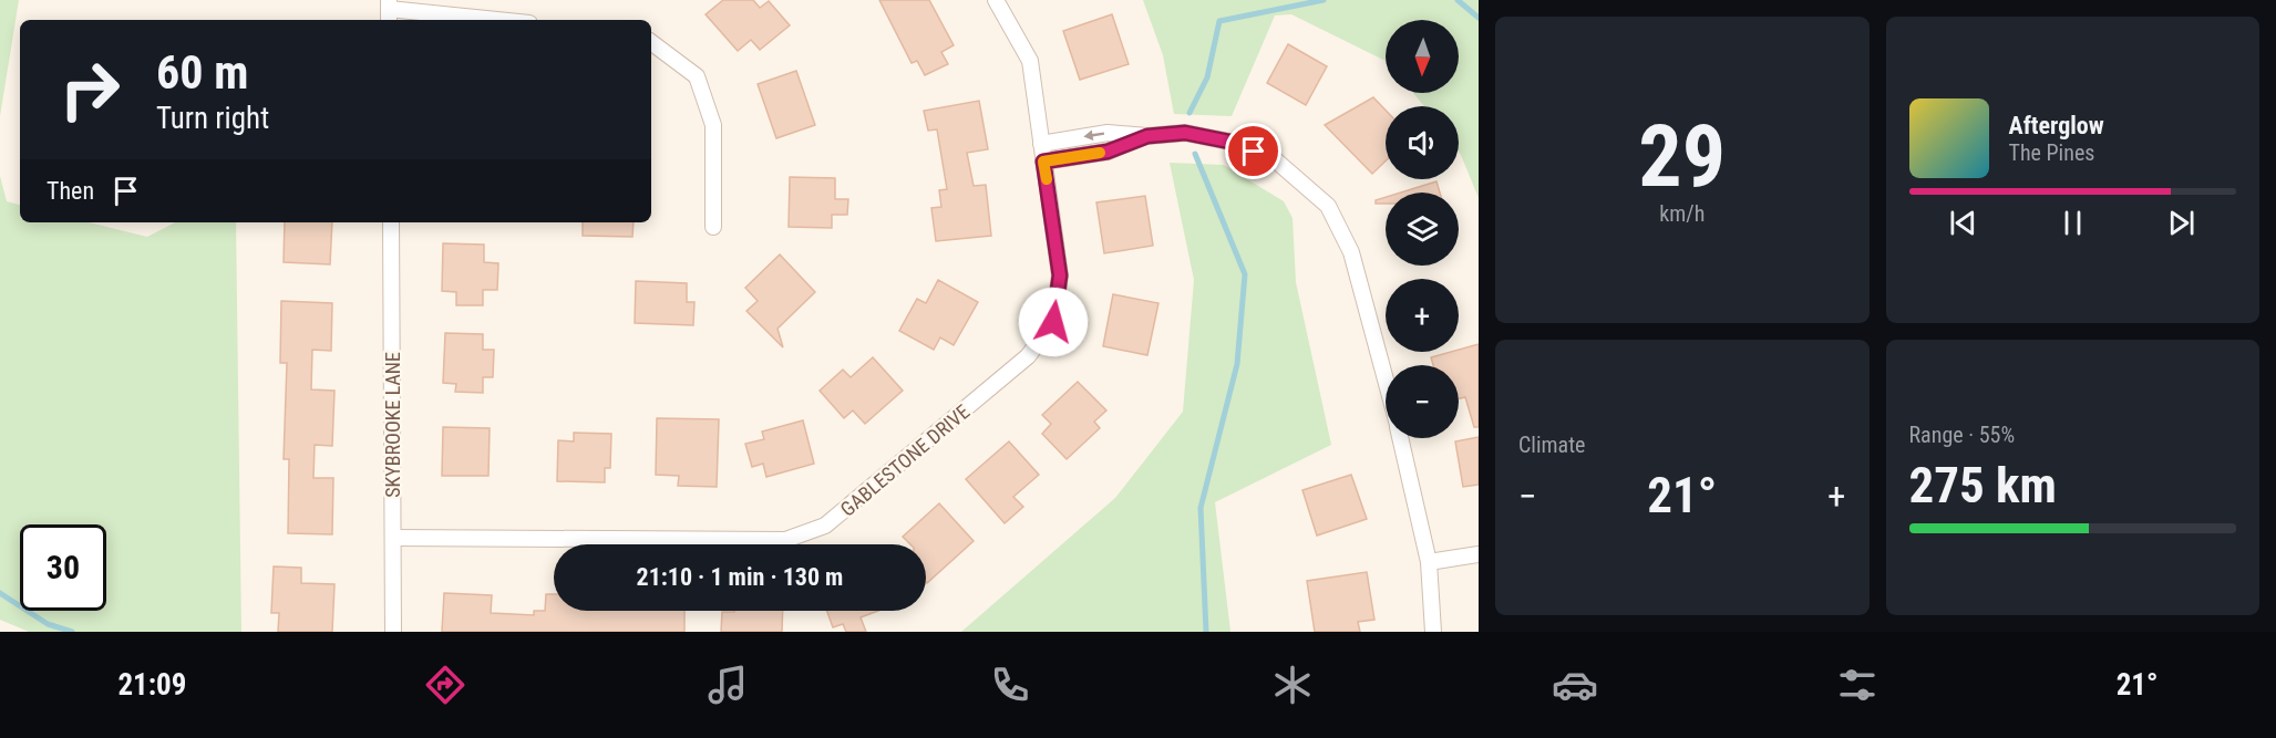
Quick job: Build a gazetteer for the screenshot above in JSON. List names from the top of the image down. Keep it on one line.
{"streets":{"street":["SKYBROOKE LANE","GABLESTONE DRIVE"]},"crossings":[["SKYBROOKE LANE","GABLESTONE DRIVE"]],"north":"bottom","page":{"tile":[["29","km/h"],"Climate",["Range · 55%","275 km"]],"map_buttons":["+","−"],"turn":["60 m","Turn right"],"song":["Afterglow","The Pines"],"then":"Then","heat":["−","21°","+"],"limit":"30","trip":"21:10 · 1 min · 130 m","tabs":["21:09","21°"]}}
